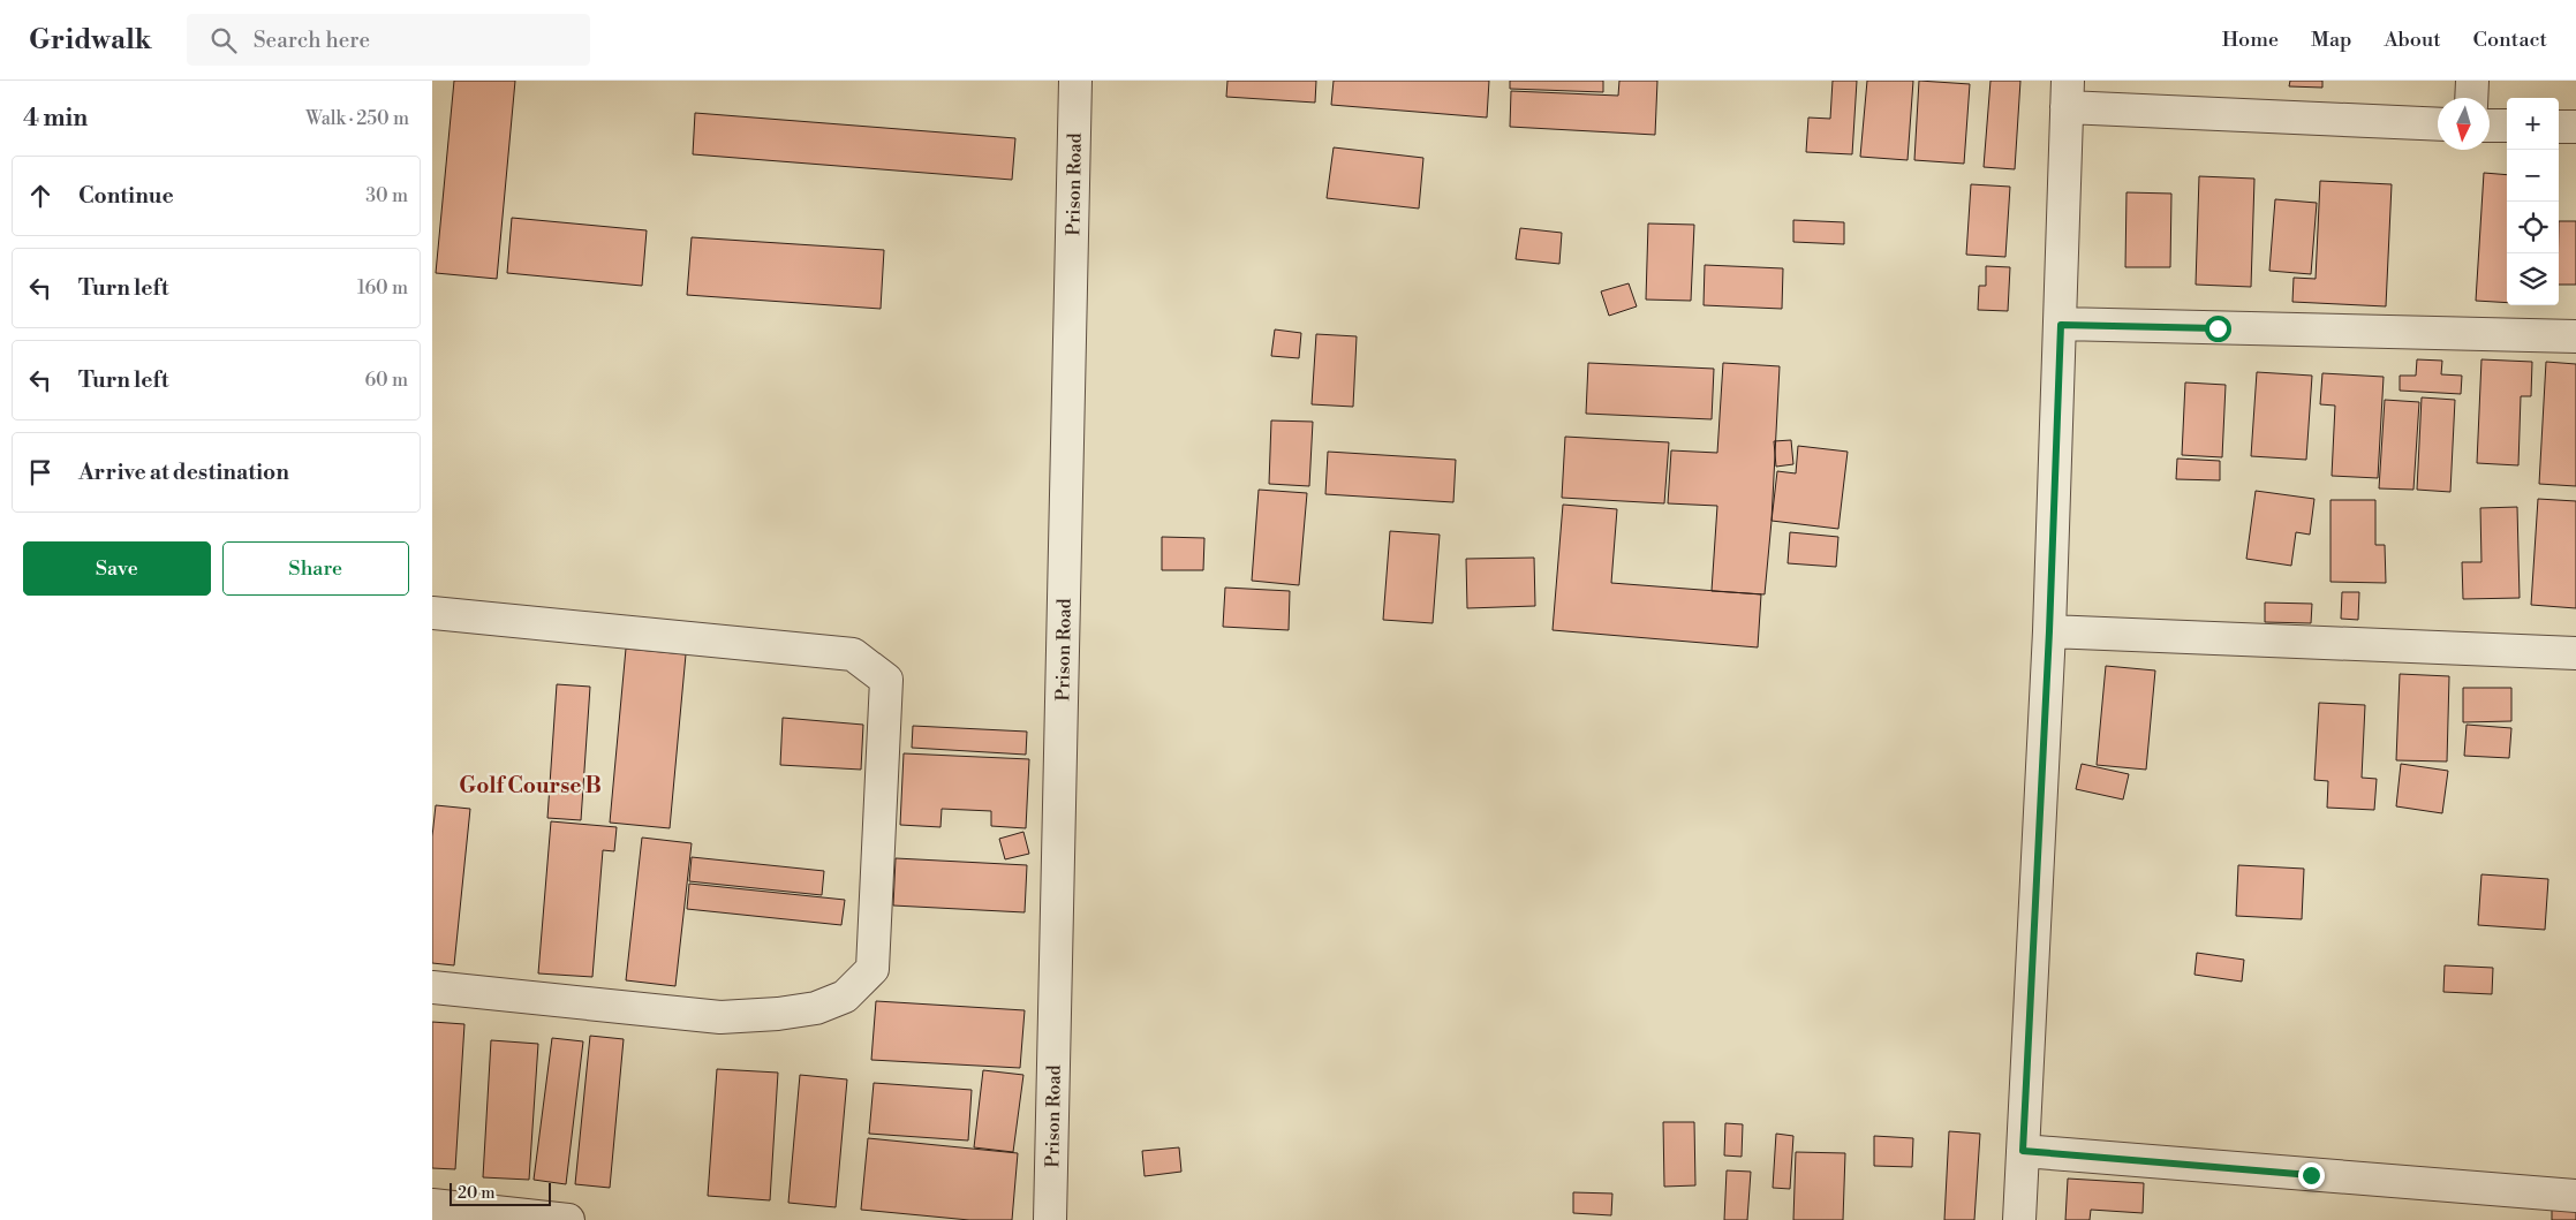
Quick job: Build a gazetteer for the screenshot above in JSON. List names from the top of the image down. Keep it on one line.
{"streets":{"street":["Prison Road"]},"districts":["Golf Course B"],"scale_bar":"20 m","north":"bottom","page":{"header":"Gridwalk","search":"Search here","nav":["Home","Map","About","Contact"],"heading":["4 min","Walk · 250 m"],"map_buttons":["+","−"],"list":[["Continue","30 m"],["Turn left","160 m"],["Turn left","60 m"],"Arrive at destination"],"buttons":["Save","Share"],"scale":"20 m"}}
